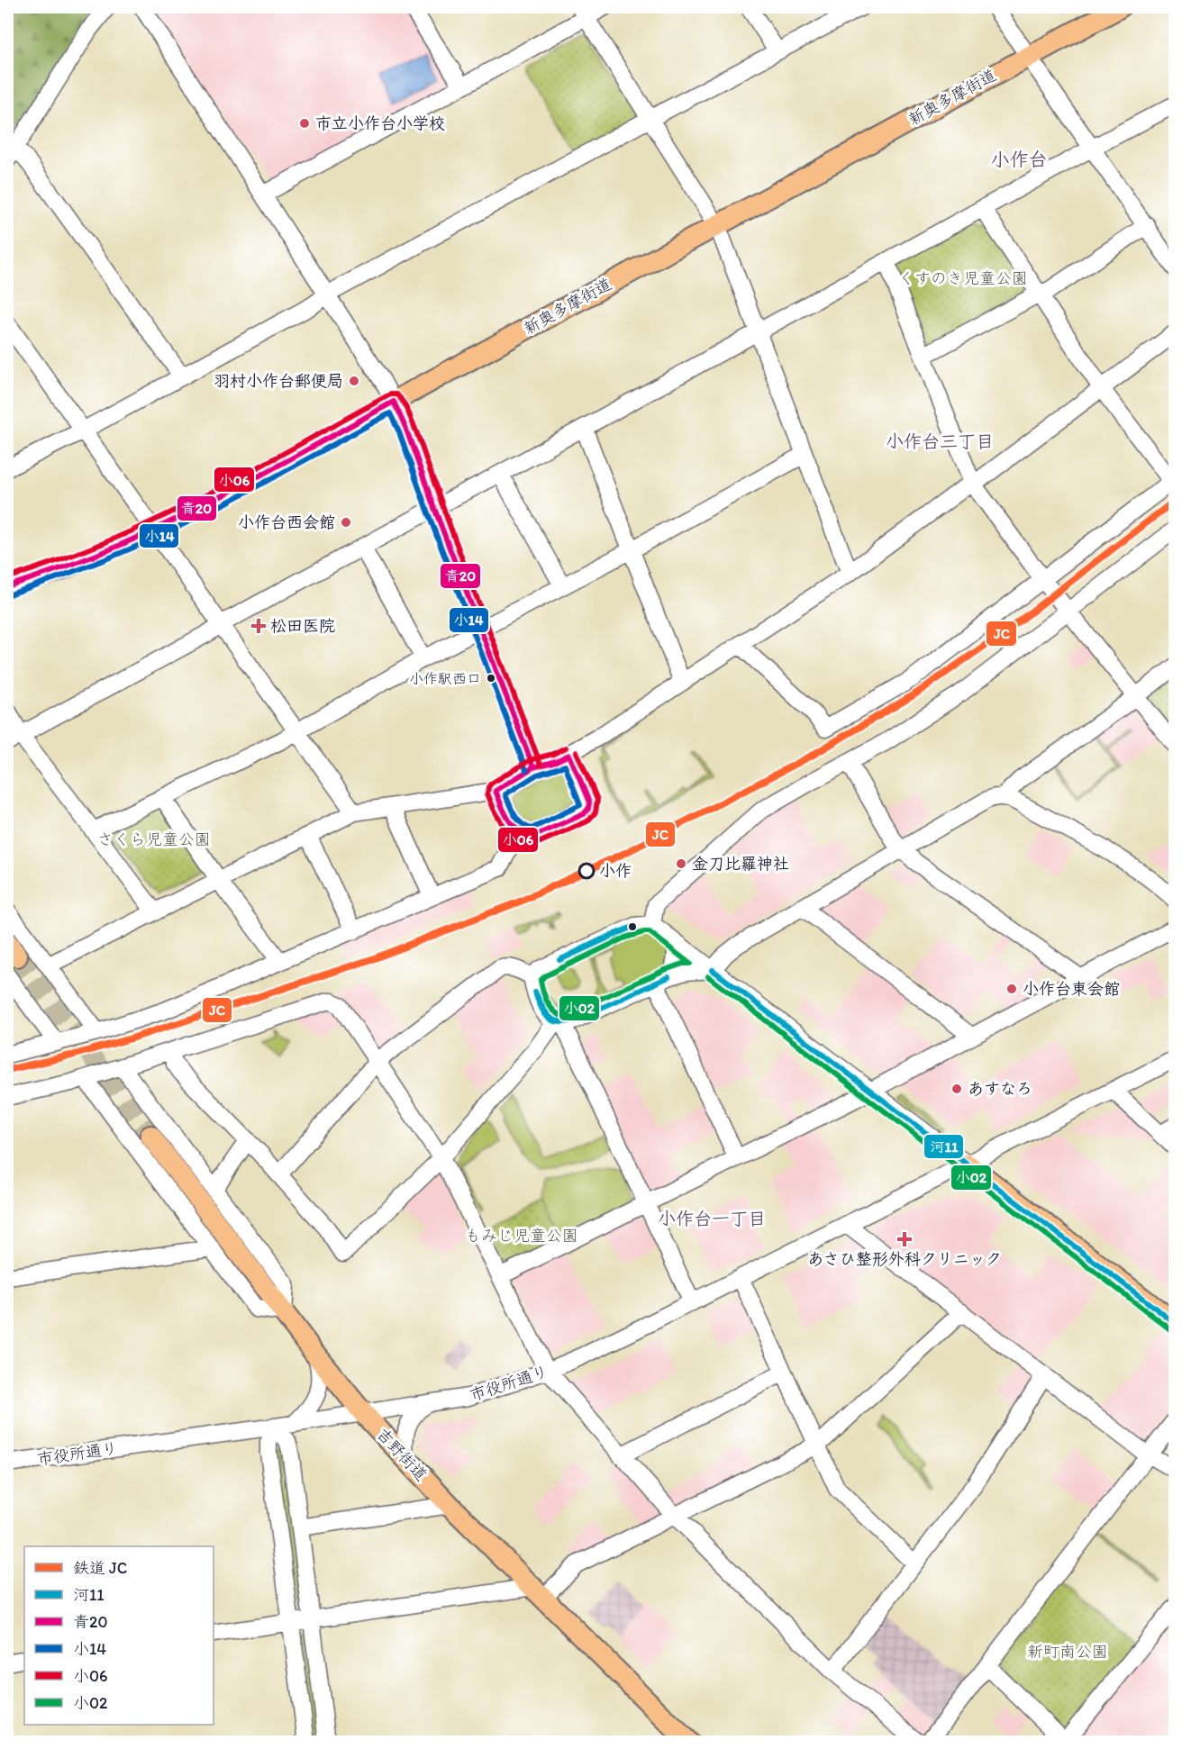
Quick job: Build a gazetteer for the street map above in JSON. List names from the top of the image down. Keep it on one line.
{"streets":{"main road":["新奥多摩街道","吉野街道"],"street":["市役所通り"]},"crossings":[["市役所通り","吉野街道"]],"districts":["小作台","小作台三丁目","小作台一丁目"],"parks":["くすのき児童公園","さくら児童公園","もみじ児童公園","新町南公園"],"places":{"other":["市立小作台小学校","羽村小作台郵便局","小作台西会館","小作駅西口","金刀比羅神社","小作","小作台東会館","あすなろ"],"health":["松田医院","あさひ整形外科クリニック"]},"lines":["transit line 小06","transit line 青20","transit line 小14","rail line JC","transit line 河11","transit line 小02"],"legend":["鉄道 JC","河11","青20","小14","小06","小02"]}
